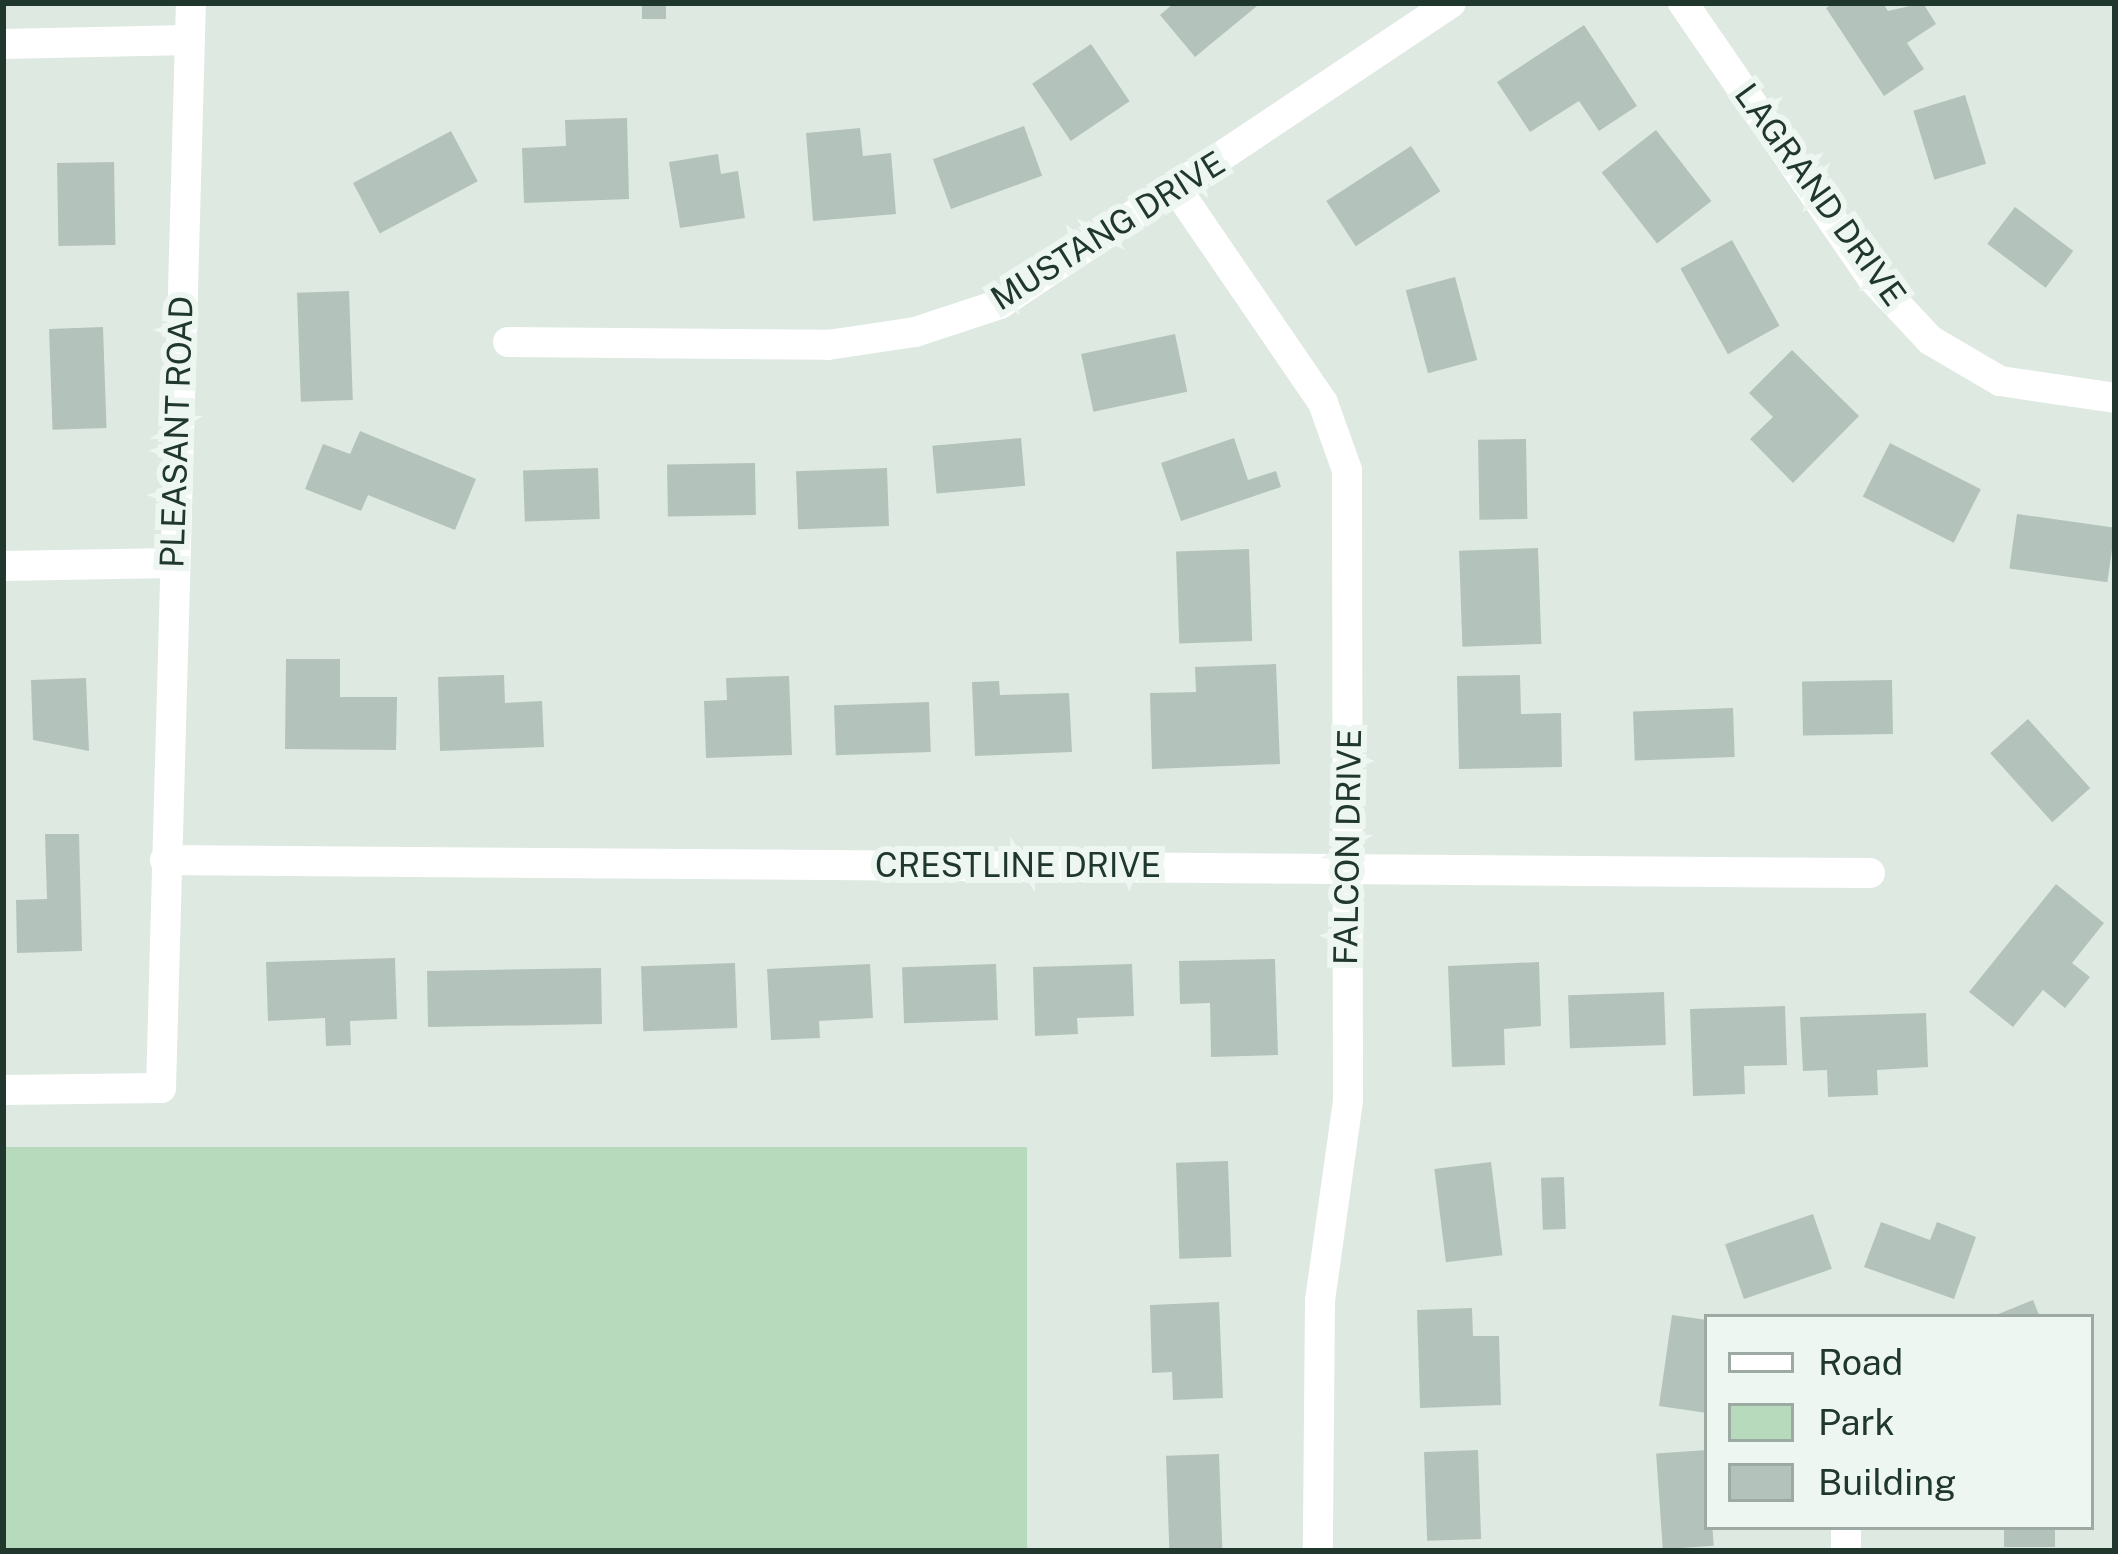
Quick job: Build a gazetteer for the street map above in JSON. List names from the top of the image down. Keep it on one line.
{"streets":{"street":["LAGRAND DRIVE","MUSTANG DRIVE","PLEASANT ROAD","FALCON DRIVE","CRESTLINE DRIVE"]},"crossings":[["MUSTANG DRIVE","FALCON DRIVE"],["PLEASANT ROAD","CRESTLINE DRIVE"],["FALCON DRIVE","CRESTLINE DRIVE"]],"legend":["Road","Park","Building"]}
